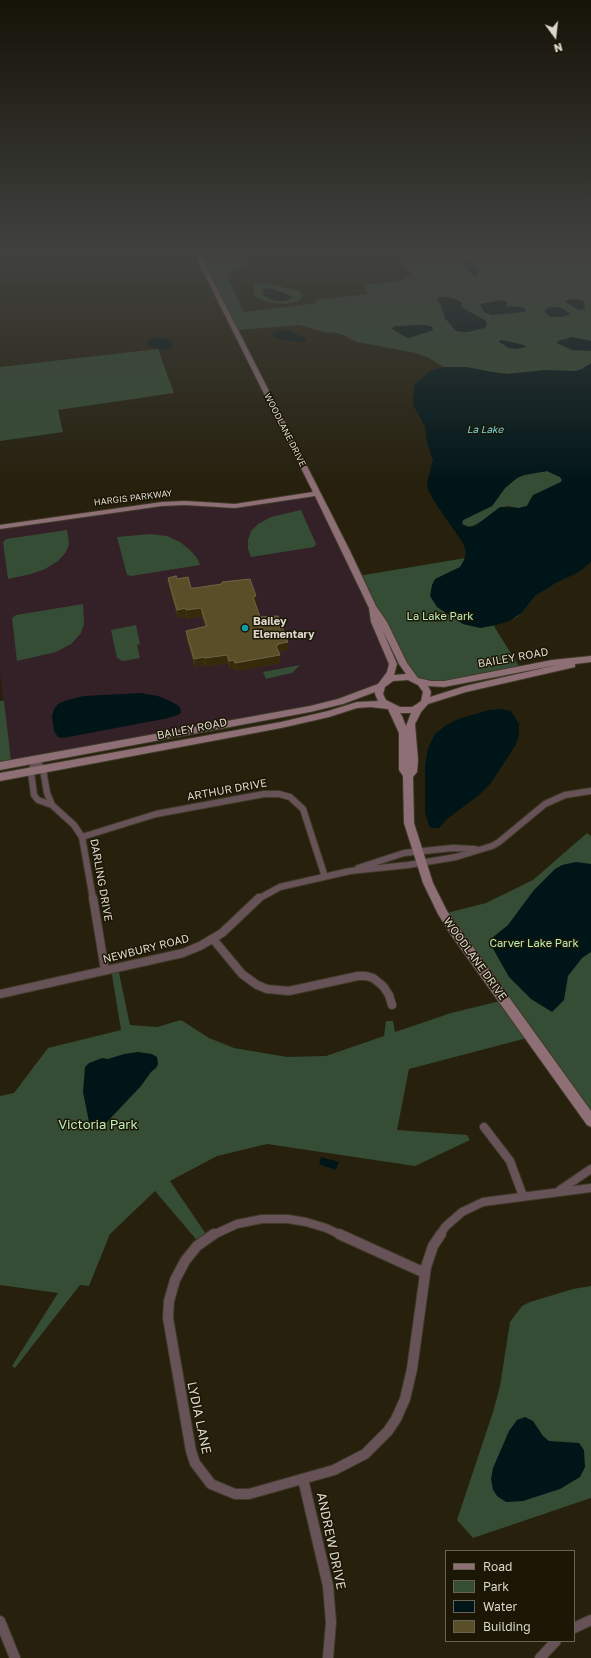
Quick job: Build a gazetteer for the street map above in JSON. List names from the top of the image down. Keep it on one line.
{"streets":{"street":["WOODLANE DRIVE","HARGIS PARKWAY","BAILEY ROAD","ARTHUR DRIVE","DARLING DRIVE","NEWBURY ROAD","LYDIA LANE","ANDREW DRIVE"]},"crossings":[["WOODLANE DRIVE","HARGIS PARKWAY"],["WOODLANE DRIVE","BAILEY ROAD"],["WOODLANE DRIVE","NEWBURY ROAD"],["BAILEY ROAD","DARLING DRIVE"],["ARTHUR DRIVE","DARLING DRIVE"],["ARTHUR DRIVE","NEWBURY ROAD"],["DARLING DRIVE","NEWBURY ROAD"],["LYDIA LANE","ANDREW DRIVE"]],"water":["La Lake"],"parks":["La Lake Park","Carver Lake Park","Victoria Park"],"places":["Bailey Elementary"],"legend":["Road","Park","Water","Building"],"north":"bottom"}
